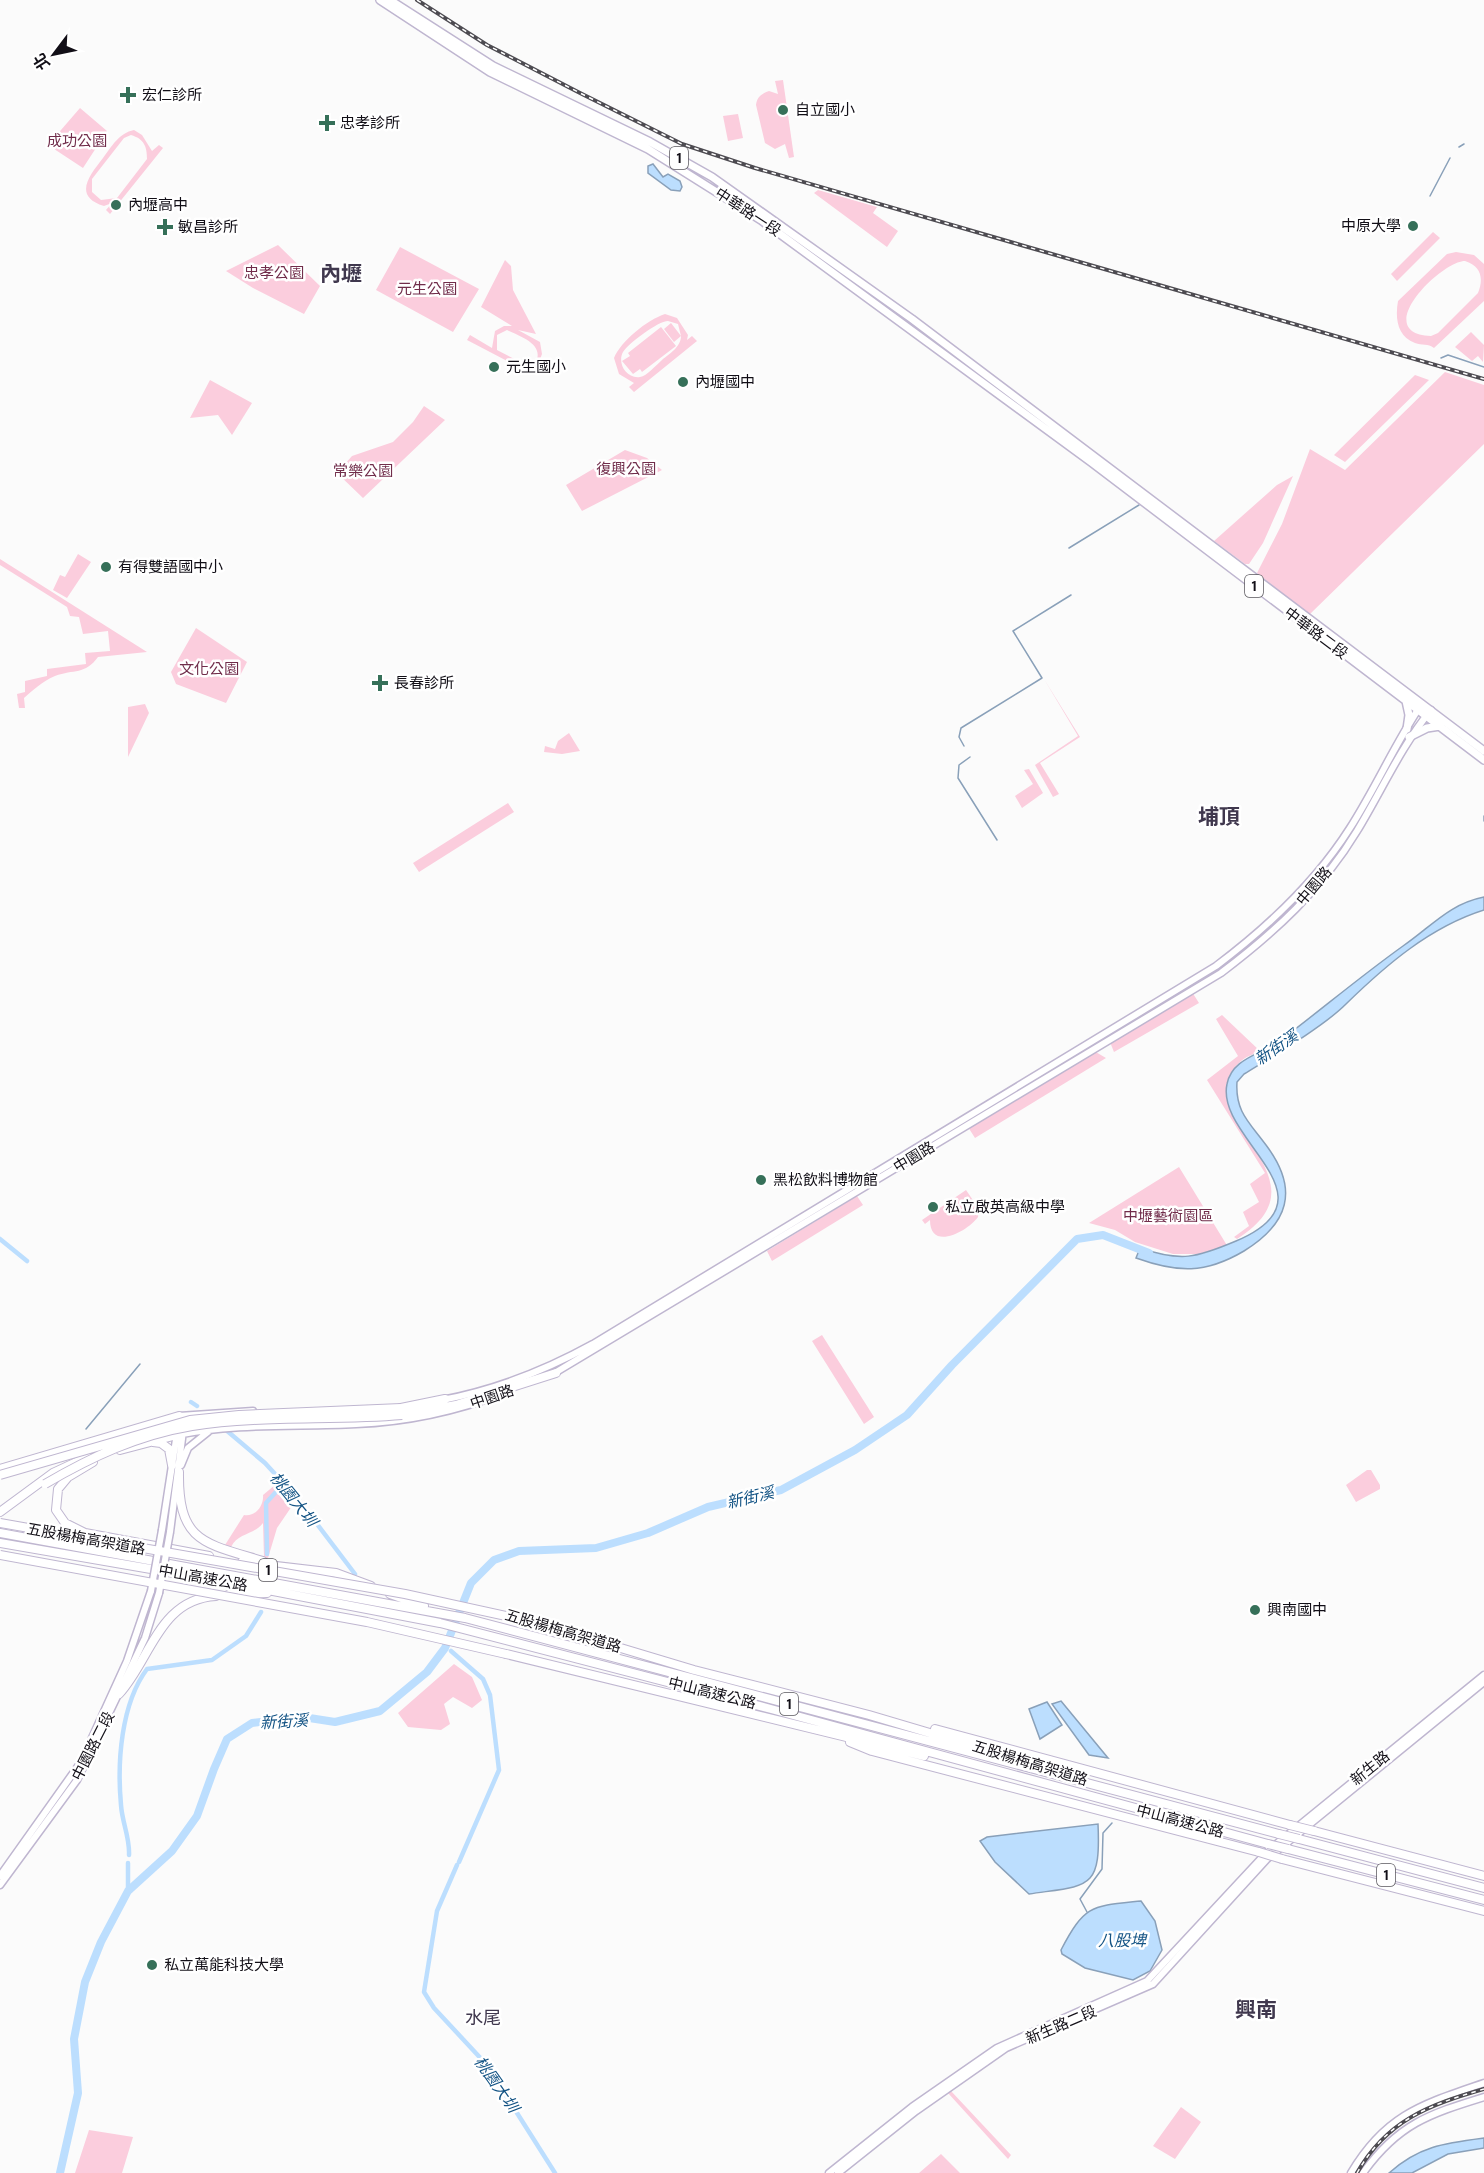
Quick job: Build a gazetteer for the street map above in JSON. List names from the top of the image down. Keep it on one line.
{"streets":{"highway":["1","五股楊梅高架道路","中山高速公路"],"main road":["中華路一段","中華路二段","中園路","中園路二段","新生路","新生路二段"]},"crossings":[["中華路一段","中華路二段"],["中華路二段","中園路"],["五股楊梅高架道路","中山高速公路"],["新生路","新生路二段"]],"districts":["內壢","埔頂","興南","水尾"],"water":["新街溪","桃園大圳","八股埤"],"parks":["成功公園","忠孝公園","元生公園","復興公園","常樂公園","文化公園","中壢藝術園區"],"places":{"health":["宏仁診所","忠孝診所","敏昌診所","長春診所"],"other":["自立國小","內壢高中","中原大學","元生國小","內壢國中","有得雙語國中小","黑松飲料博物館","私立啟英高級中學","興南國中","私立萬能科技大學"]},"north":"bottom left"}
